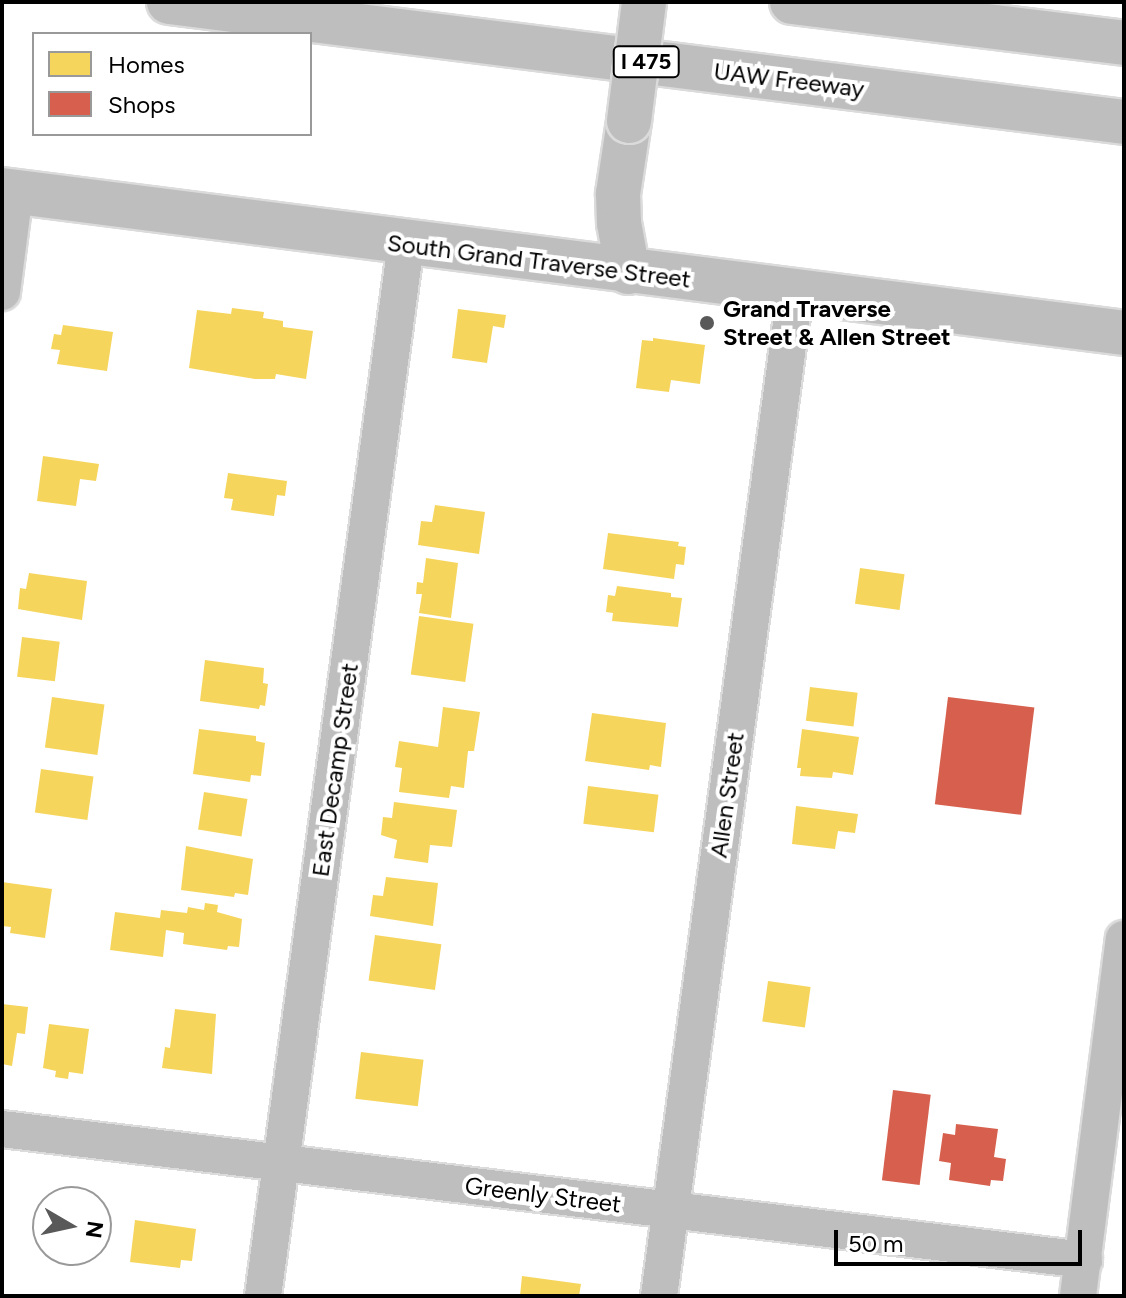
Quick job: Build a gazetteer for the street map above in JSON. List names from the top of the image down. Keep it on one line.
{"streets":{"main road":["I 475","UAW Freeway","South Grand Traverse Street"],"street":["East Decamp Street","Allen Street","Greenly Street"]},"crossings":[["South Grand Traverse Street","East Decamp Street"],["South Grand Traverse Street","Allen Street"],["East Decamp Street","Greenly Street"],["Allen Street","Greenly Street"]],"places":["Grand Traverse Street & Allen Street"],"legend":["Homes","Shops"],"scale_bar":"50 m","north":"right"}
